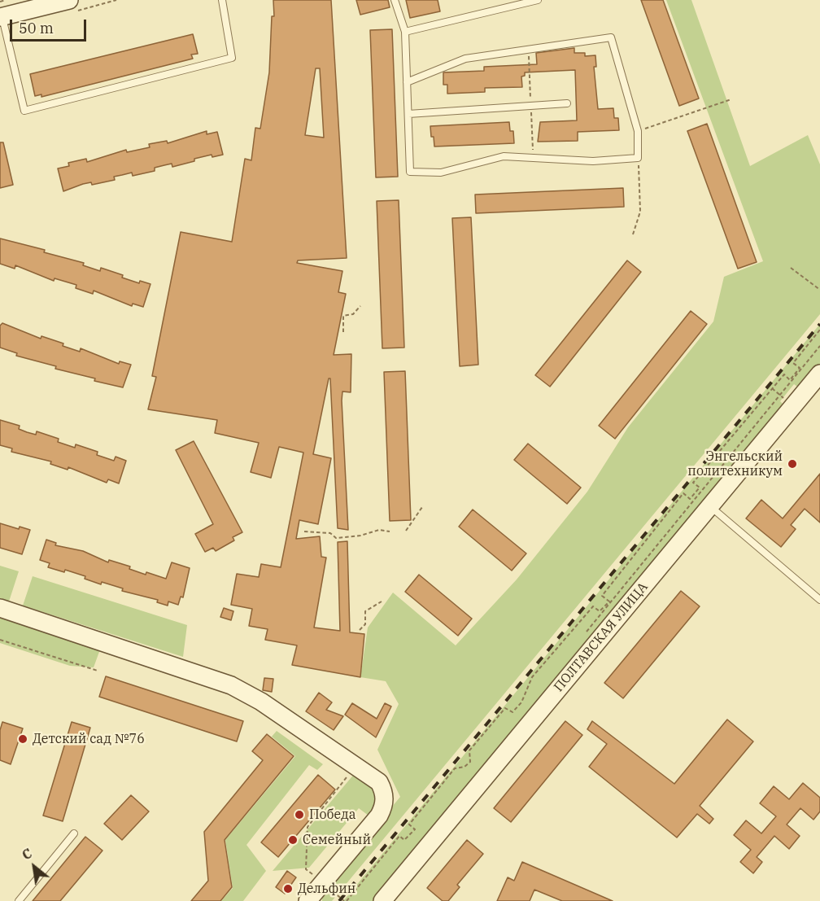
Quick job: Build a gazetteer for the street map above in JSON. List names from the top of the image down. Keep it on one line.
{"streets":{"street":["ПОЛТАВСКАЯ УЛИЦА"]},"places":["Энгельский политехникум","Детский сад №76","Победа","Семейный","Дельфин"],"scale_bar":"50 m","north":"top left"}
